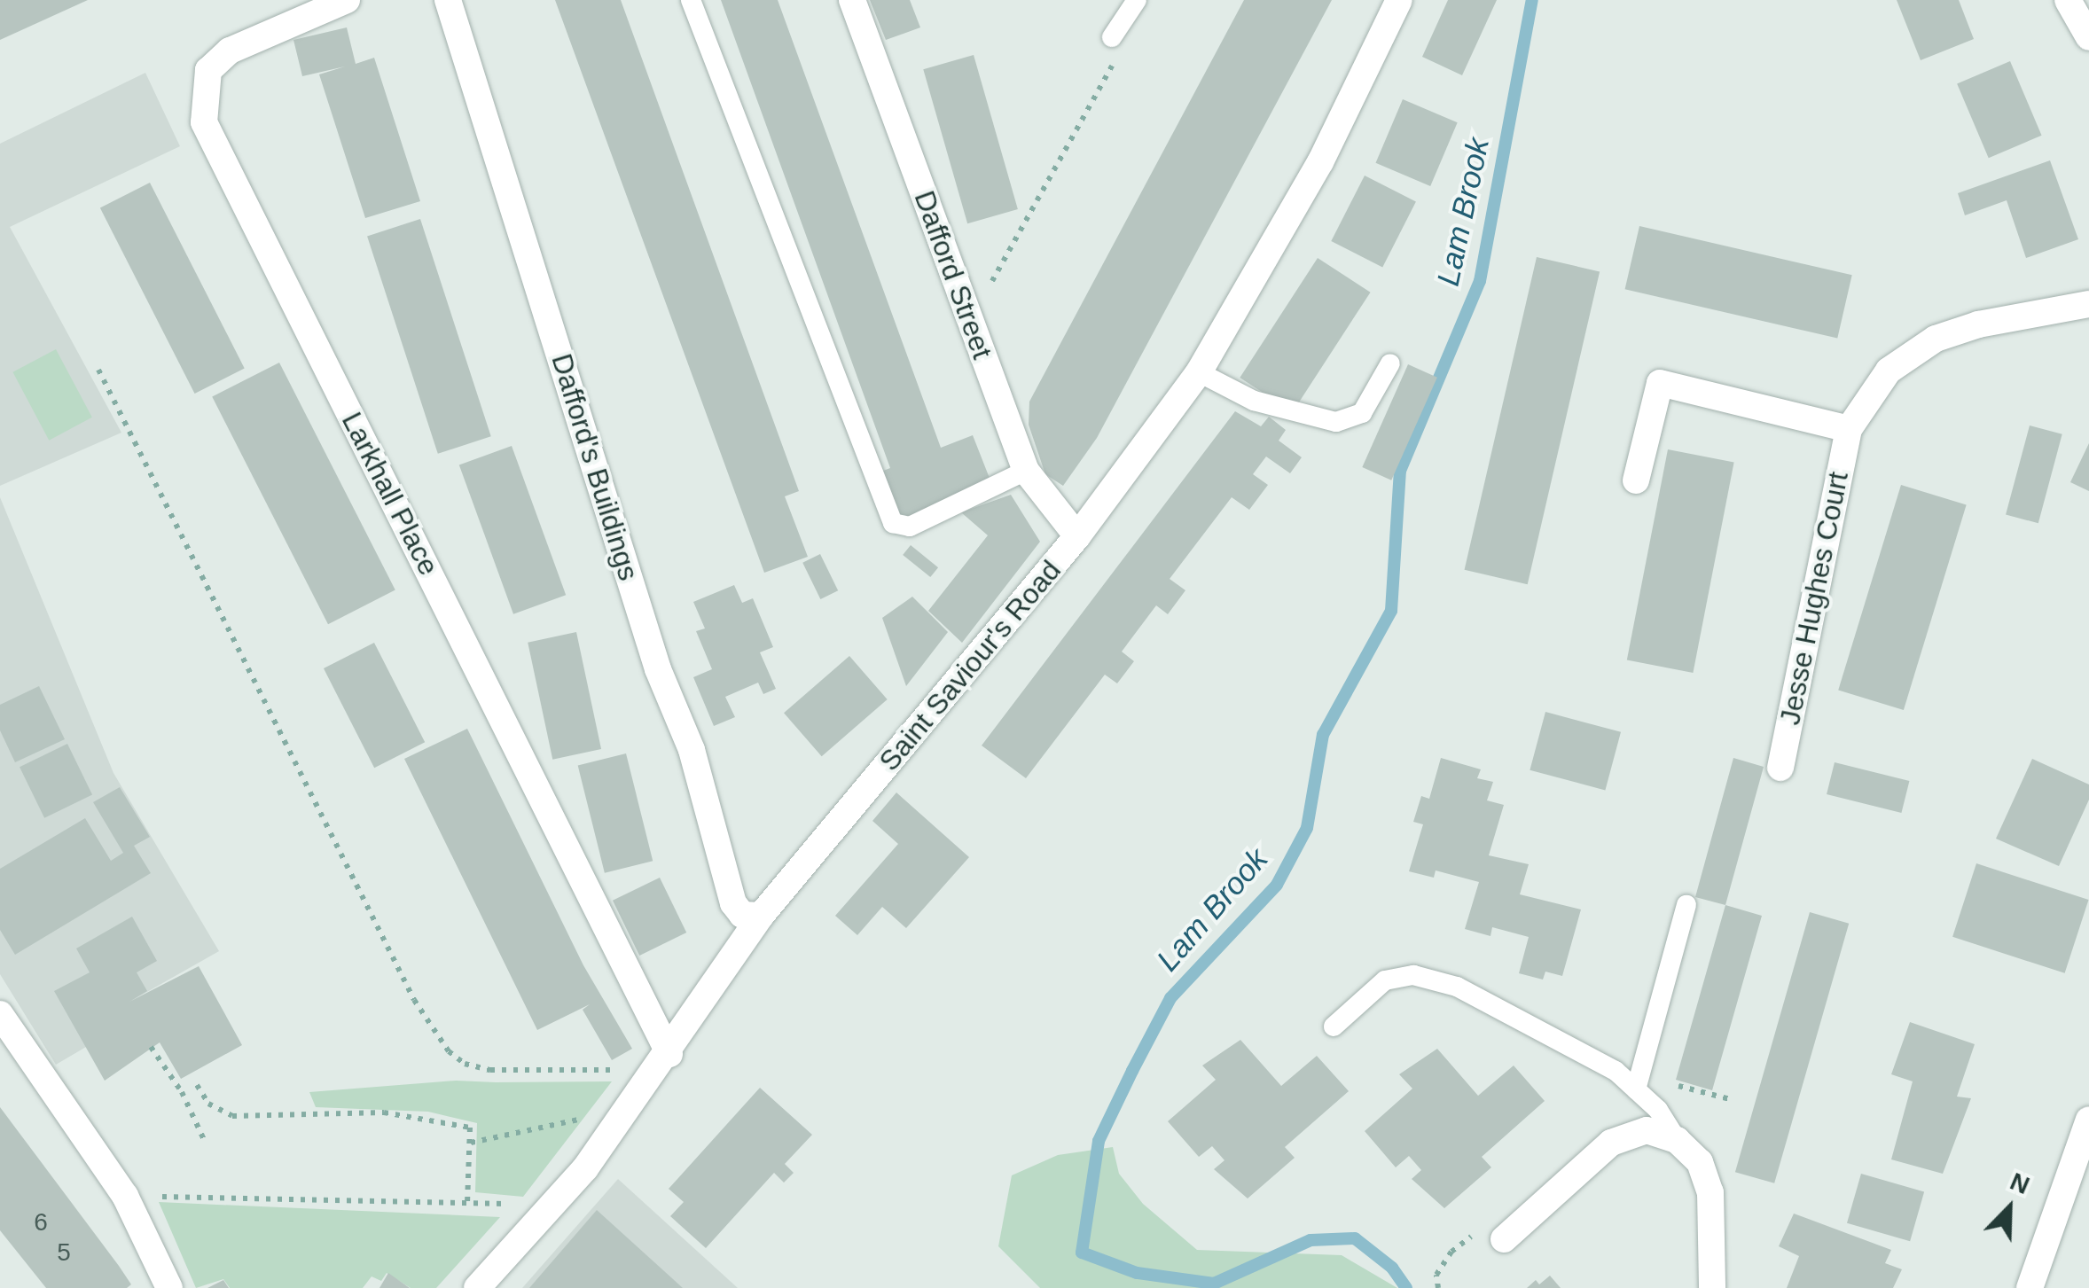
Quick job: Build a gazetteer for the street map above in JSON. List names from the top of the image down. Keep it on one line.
{"streets":{"street":["Dafford Street","Dafford's Buildings","Larkhall Place","Jesse Hughes Court","Saint Saviour's Road"]},"crossings":[["Dafford Street","Saint Saviour's Road"],["Dafford's Buildings","Saint Saviour's Road"],["Larkhall Place","Saint Saviour's Road"]],"water":["Lam Brook"],"house_numbers":["6","5"],"north":"top right"}
